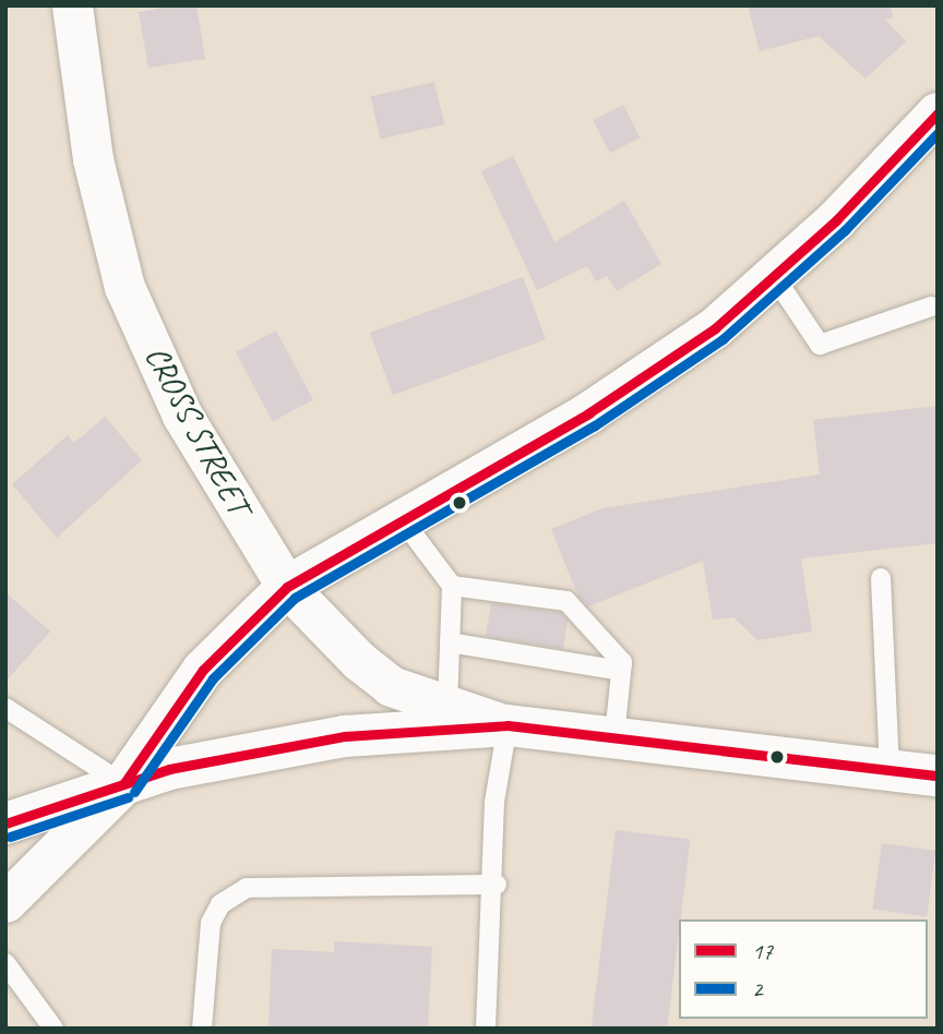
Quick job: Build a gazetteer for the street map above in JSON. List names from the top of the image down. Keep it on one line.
{"streets":{"street":["CROSS STREET"]},"lines":["transit line 17","transit line 2"],"legend":["17","2"]}
